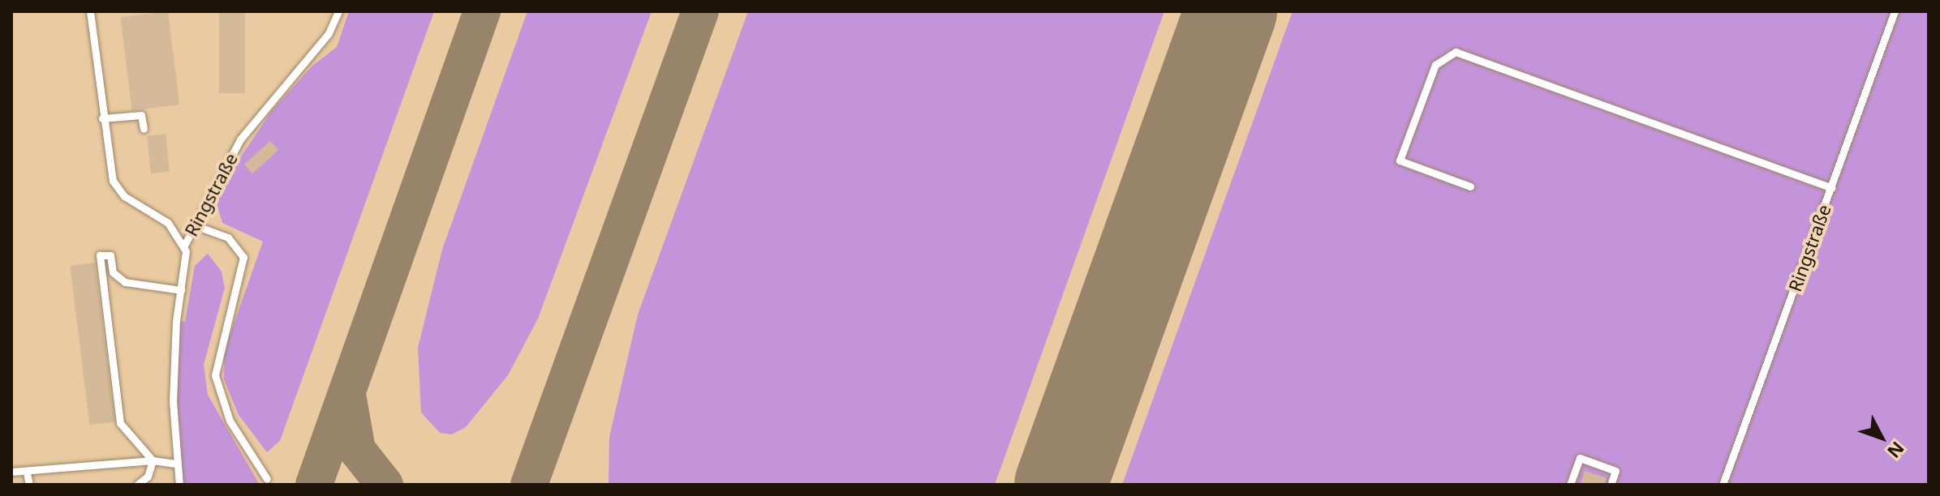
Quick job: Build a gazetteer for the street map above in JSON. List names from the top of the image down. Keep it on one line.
{"streets":{"lane":["Ringstraße"]},"north":"bottom right"}
